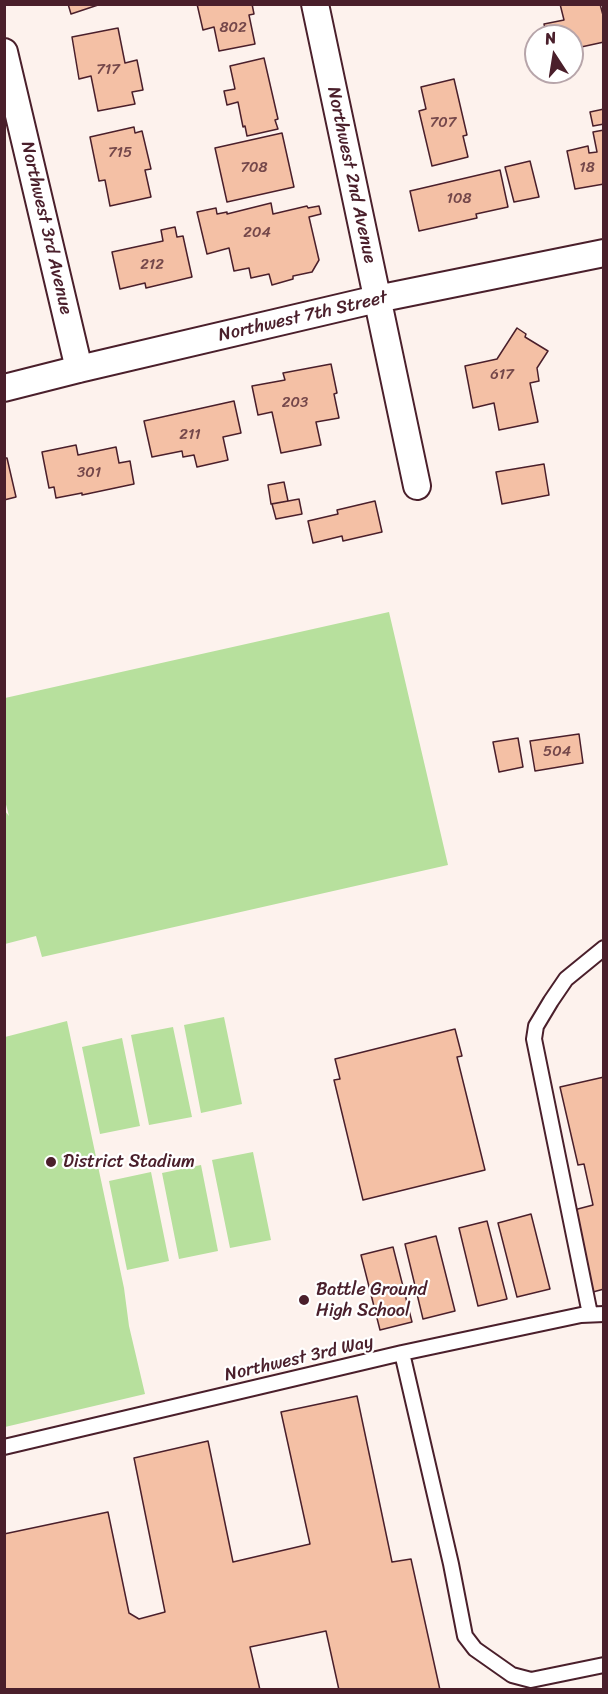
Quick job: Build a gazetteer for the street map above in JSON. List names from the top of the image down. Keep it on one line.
{"streets":{"street":["Northwest 2nd Avenue","Northwest 3rd Avenue","Northwest 7th Street"],"lane":["Northwest 3rd Way"]},"crossings":[["Northwest 2nd Avenue","Northwest 7th Street"],["Northwest 3rd Avenue","Northwest 7th Street"]],"places":["District Stadium","Battle Ground High School"],"house_numbers":["802","717","707","715","708","18","108","204","212","617","203","211","301","504"],"north":"top"}
